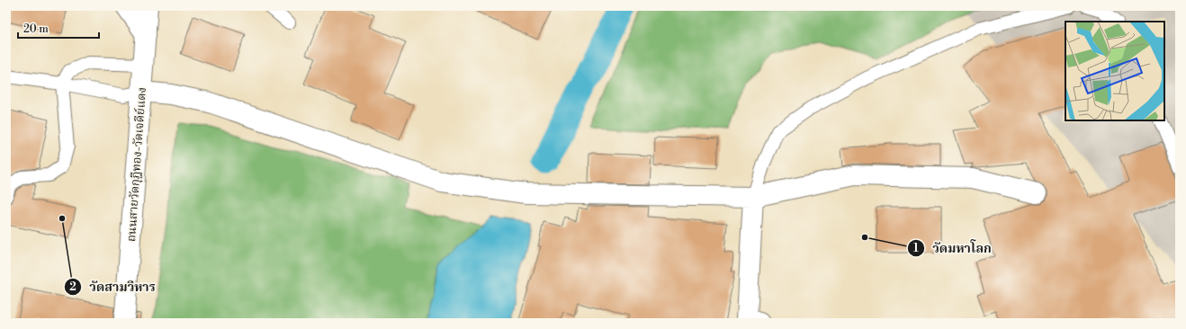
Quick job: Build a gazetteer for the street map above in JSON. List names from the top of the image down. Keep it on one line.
{"streets":{"street":["ถนนสายวัดกุฎีทอง-วัดเจดีย์แดง"]},"places":["วัดสามวิหาร","วัดมหาโลก"],"scale_bar":"20 m"}
